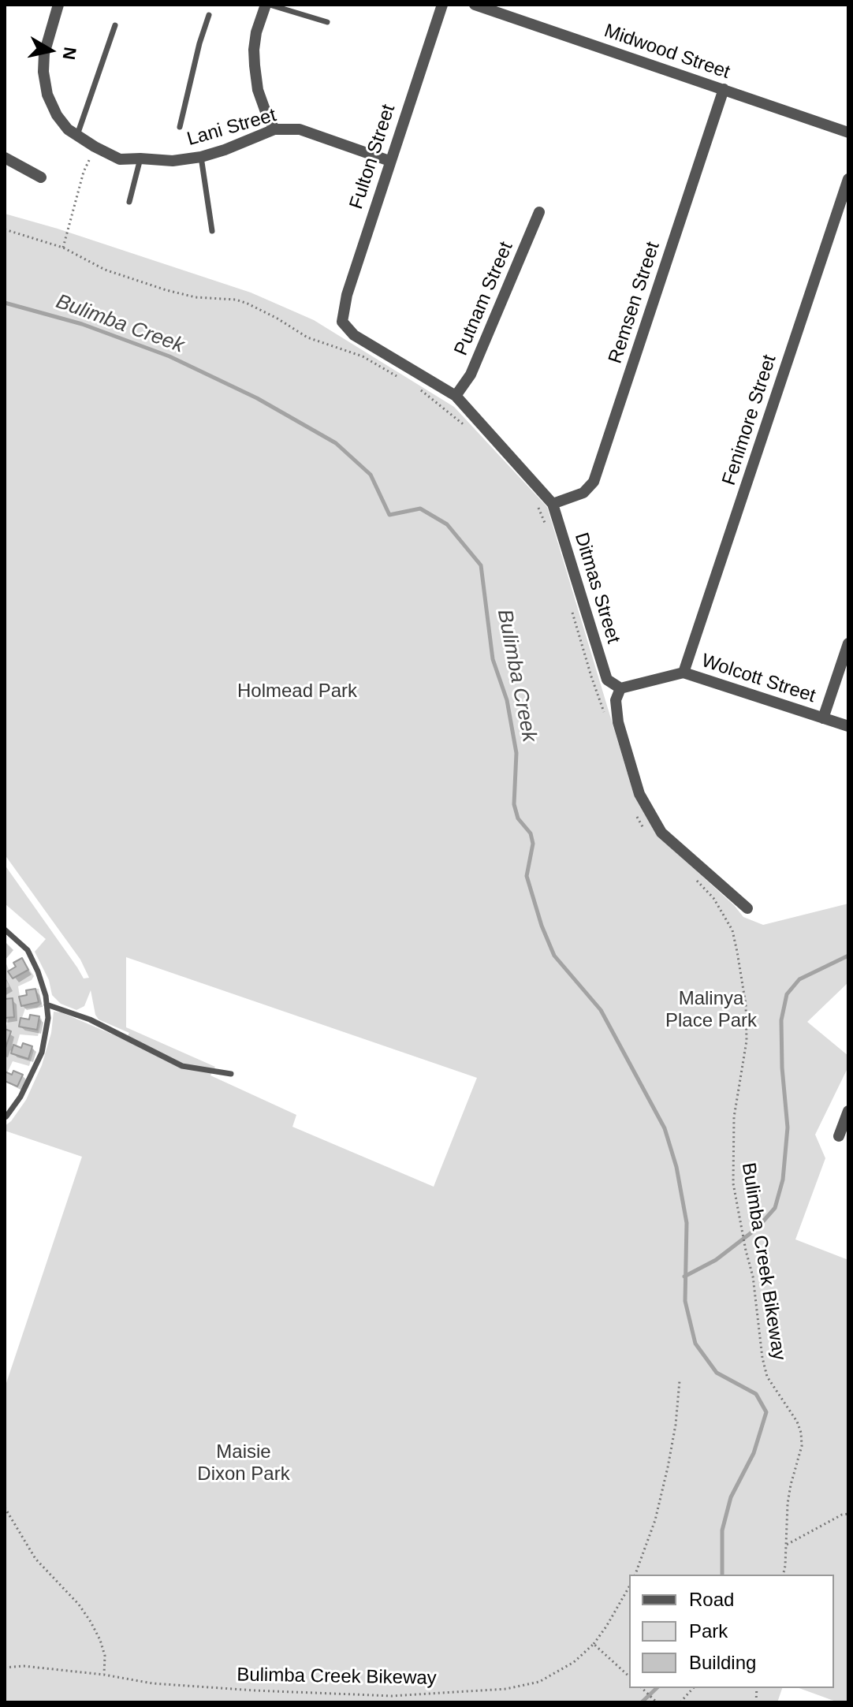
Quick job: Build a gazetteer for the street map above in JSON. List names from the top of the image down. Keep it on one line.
{"streets":{"street":["Midwood Street","Lani Street","Fulton Street","Putnam Street","Remsen Street","Fenimore Street","Ditmas Street","Wolcott Street"],"path":["Bulimba Creek Bikeway"]},"crossings":[["Midwood Street","Remsen Street"],["Lani Street","Fulton Street"],["Fulton Street","Ditmas Street"],["Putnam Street","Ditmas Street"],["Remsen Street","Ditmas Street"],["Fenimore Street","Wolcott Street"],["Ditmas Street","Wolcott Street"]],"water":["Bulimba Creek"],"parks":["Holmead Park","Malinya Place Park","Maisie Dixon Park"],"legend":["Road","Park","Building"],"north":"right"}
